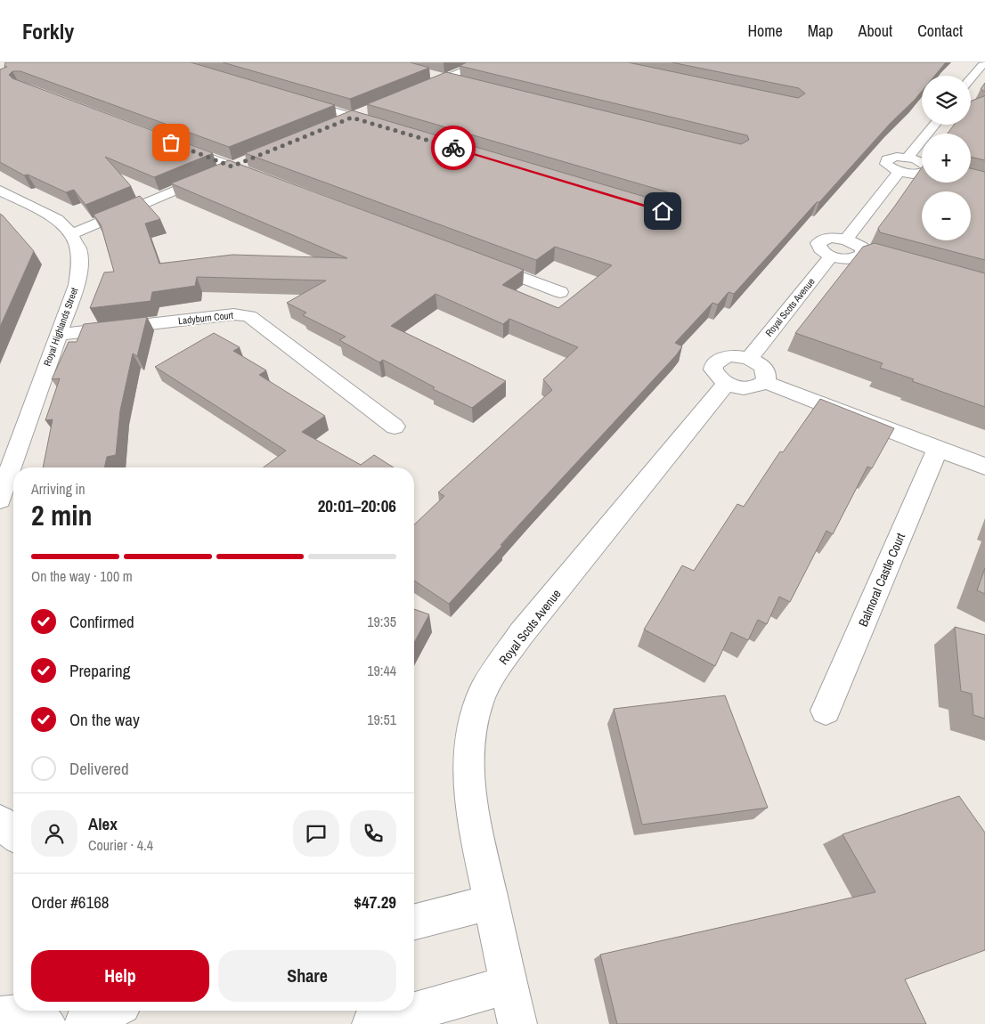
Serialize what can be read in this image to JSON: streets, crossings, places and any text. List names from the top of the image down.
{
  "streets": {
    "street": [
      "Royal Scots Avenue",
      "Ladyburn Court",
      "Royal Highlands Street",
      "Balmoral Castle Court"
    ]
  },
  "crossings": [
    ["Ladyburn Court", "Royal Highlands Street"]
  ],
  "page": {
    "header": "Forkly",
    "nav": [
      "Home",
      "Map",
      "About",
      "Contact"
    ],
    "map_buttons": ["+", "−"],
    "heading": ["2 min", "Arriving in", "20:01–20:06"],
    "panel": [
      "Alex",
      "Courier · 4.4",
      "Order #6168",
      "$47.29"
    ],
    "bar": "On the way · 100 m",
    "list": [
      ["Confirmed", "19:35"],
      ["Preparing", "19:44"],
      ["On the way", "19:51"],
      "Delivered"
    ],
    "buttons": ["Help", "Share"]
  }
}
